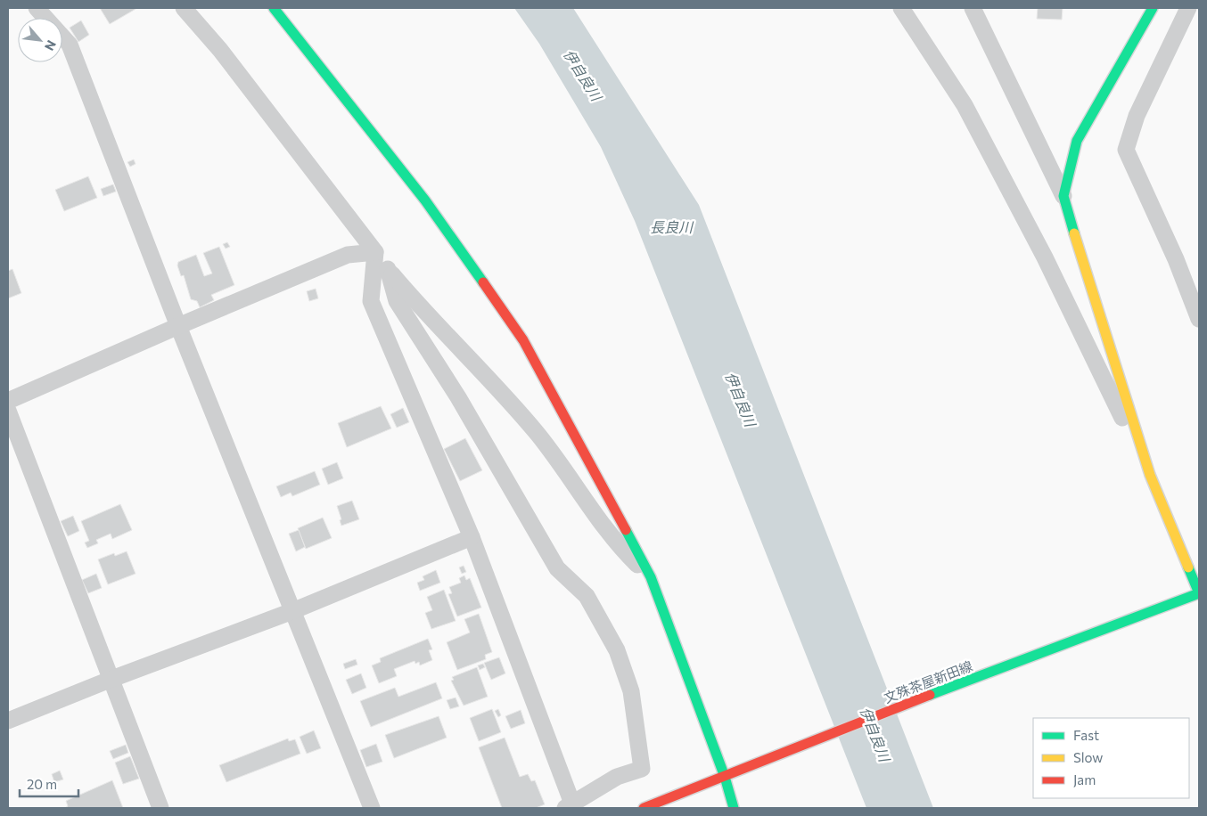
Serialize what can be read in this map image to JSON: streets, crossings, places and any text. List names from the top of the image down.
{
  "streets": {
    "street": ["文殊茶屋新田線"]
  },
  "water": ["伊自良川", "長良川"],
  "legend": ["Fast", "Slow", "Jam"],
  "scale_bar": "20 m",
  "north": "bottom right"
}
